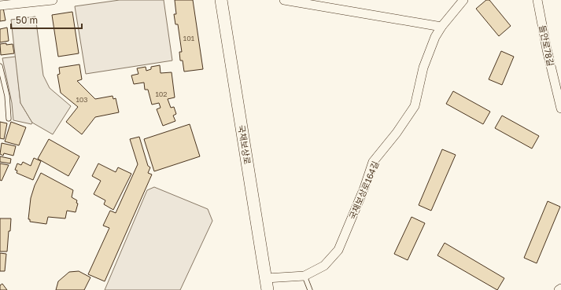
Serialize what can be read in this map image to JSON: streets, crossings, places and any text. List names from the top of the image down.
{
  "streets": {
    "main road": ["국채보상로"],
    "street": ["들안로78길", "국채보상로164길"]
  },
  "crossings": [
    ["국채보상로", "국채보상로164길"]
  ],
  "house_numbers": ["101", "102", "103"],
  "scale_bar": "50 m"
}
